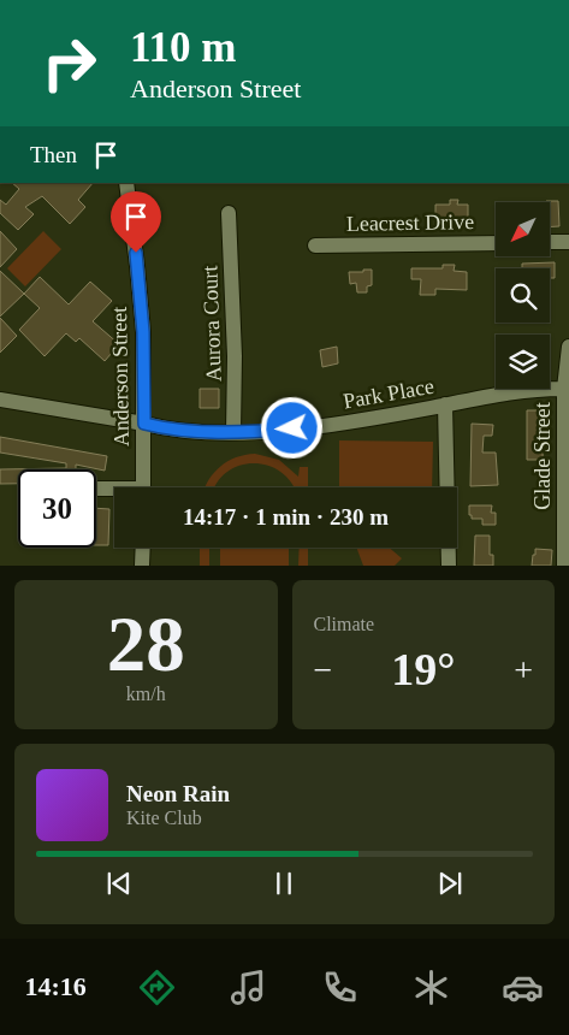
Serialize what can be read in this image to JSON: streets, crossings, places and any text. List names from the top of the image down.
{
  "streets": {
    "street": [
      "Leacrest Drive",
      "Aurora Court",
      "Anderson Street",
      "Park Place",
      "Glade Street"
    ]
  },
  "crossings": [
    ["Aurora Court", "Park Place"],
    ["Anderson Street", "Park Place"],
    ["Park Place", "Glade Street"]
  ],
  "north": "bottom left",
  "page": {
    "turn": ["110 m", "Anderson Street"],
    "then": "Then",
    "limit": "30",
    "trip": "14:17 · 1 min · 230 m",
    "tile": [
      ["28", "km/h"],
      "Climate"
    ],
    "heat": ["−", "19°", "+"],
    "song": ["Neon Rain", "Kite Club"],
    "tabs": "14:16"
  }
}
